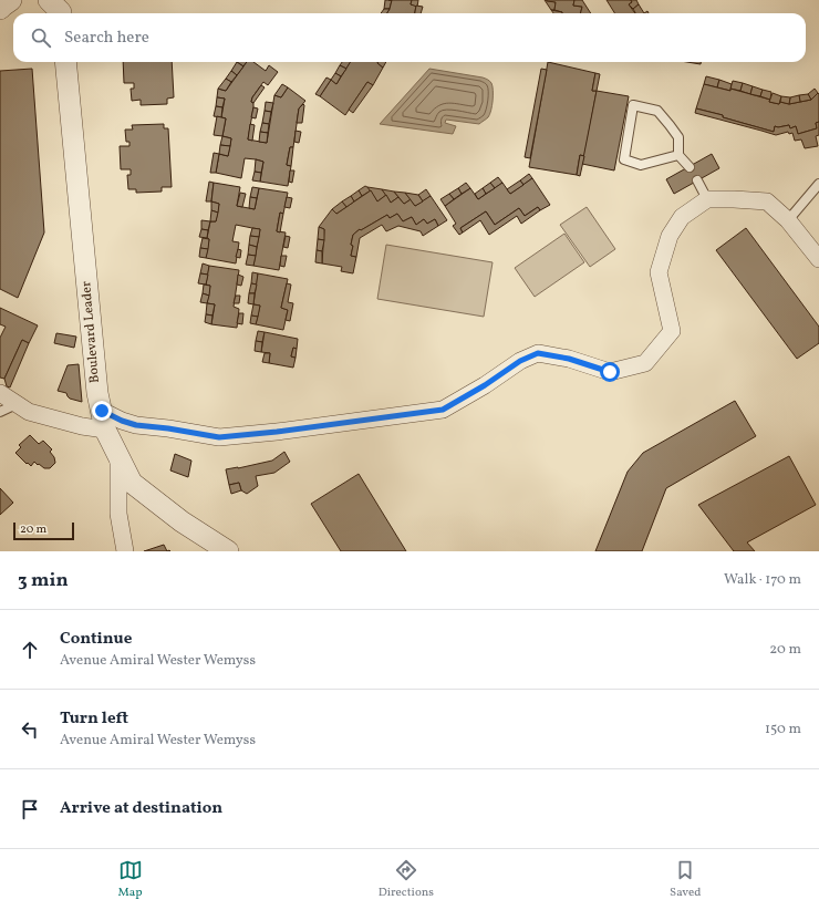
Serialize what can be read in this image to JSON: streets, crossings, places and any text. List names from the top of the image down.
{
  "streets": {
    "street": ["Boulevard Leader"]
  },
  "scale_bar": "20 m",
  "page": {
    "search": "Search here",
    "scale": "20 m",
    "heading": ["3 min", "Walk · 170 m"],
    "list": [
      ["Continue", "Avenue Amiral Wester Wemyss", "20 m"],
      ["Turn left", "Avenue Amiral Wester Wemyss", "150 m"],
      "Arrive at destination"
    ],
    "nav": ["Map", "Directions", "Saved"]
  }
}
